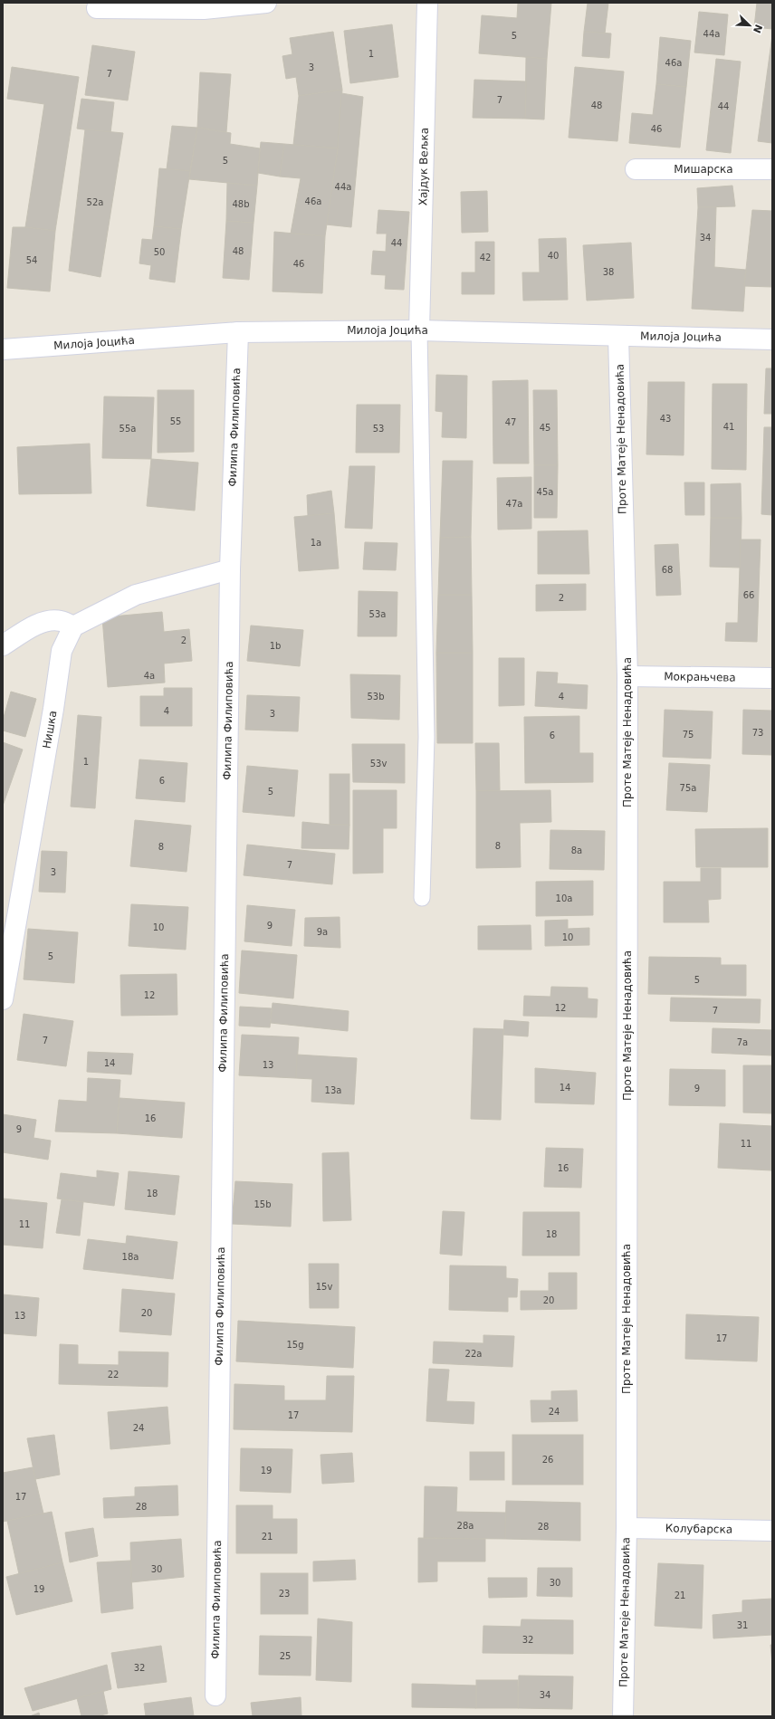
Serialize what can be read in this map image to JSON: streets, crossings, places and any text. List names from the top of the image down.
{
  "streets": {
    "street": [
      "Хајдук Вељка",
      "Мишарска",
      "Милоја Јоцића",
      "Филипа Филиповића",
      "Проте Матеје Ненадовића",
      "Мокрањчева",
      "Нишка",
      "Колубарска"
    ]
  },
  "crossings": [
    ["Хајдук Вељка", "Милоја Јоцића"],
    ["Милоја Јоцића", "Филипа Филиповића"],
    ["Милоја Јоцића", "Проте Матеје Ненадовића"],
    ["Проте Матеје Ненадовића", "Мокрањчева"],
    ["Проте Матеје Ненадовића", "Колубарска"]
  ],
  "house_numbers": [
    "44a",
    "5",
    "1",
    "46a",
    "3",
    "7",
    "7",
    "48",
    "44",
    "46",
    "5",
    "44a",
    "46a",
    "52a",
    "48b",
    "34",
    "44",
    "48",
    "50",
    "40",
    "42",
    "54",
    "46",
    "38",
    "43",
    "55",
    "47",
    "41",
    "45",
    "55a",
    "53",
    "45a",
    "47a",
    "1a",
    "68",
    "66",
    "2",
    "53a",
    "2",
    "1b",
    "4a",
    "53b",
    "4",
    "4",
    "3",
    "73",
    "75",
    "6",
    "1",
    "53v",
    "6",
    "75a",
    "5",
    "8",
    "8",
    "8a",
    "7",
    "3",
    "10a",
    "9",
    "10",
    "9a",
    "10",
    "5",
    "5",
    "12",
    "12",
    "7",
    "7",
    "7a",
    "14",
    "13",
    "14",
    "9",
    "13a",
    "16",
    "9",
    "11",
    "16",
    "18",
    "15b",
    "11",
    "18",
    "18a",
    "15v",
    "20",
    "20",
    "13",
    "17",
    "15g",
    "22a",
    "22",
    "24",
    "17",
    "24",
    "26",
    "19",
    "17",
    "28",
    "28a",
    "28",
    "21",
    "30",
    "30",
    "19",
    "23",
    "21",
    "31",
    "32",
    "25",
    "32",
    "34"
  ],
  "north": "bottom right"
}
